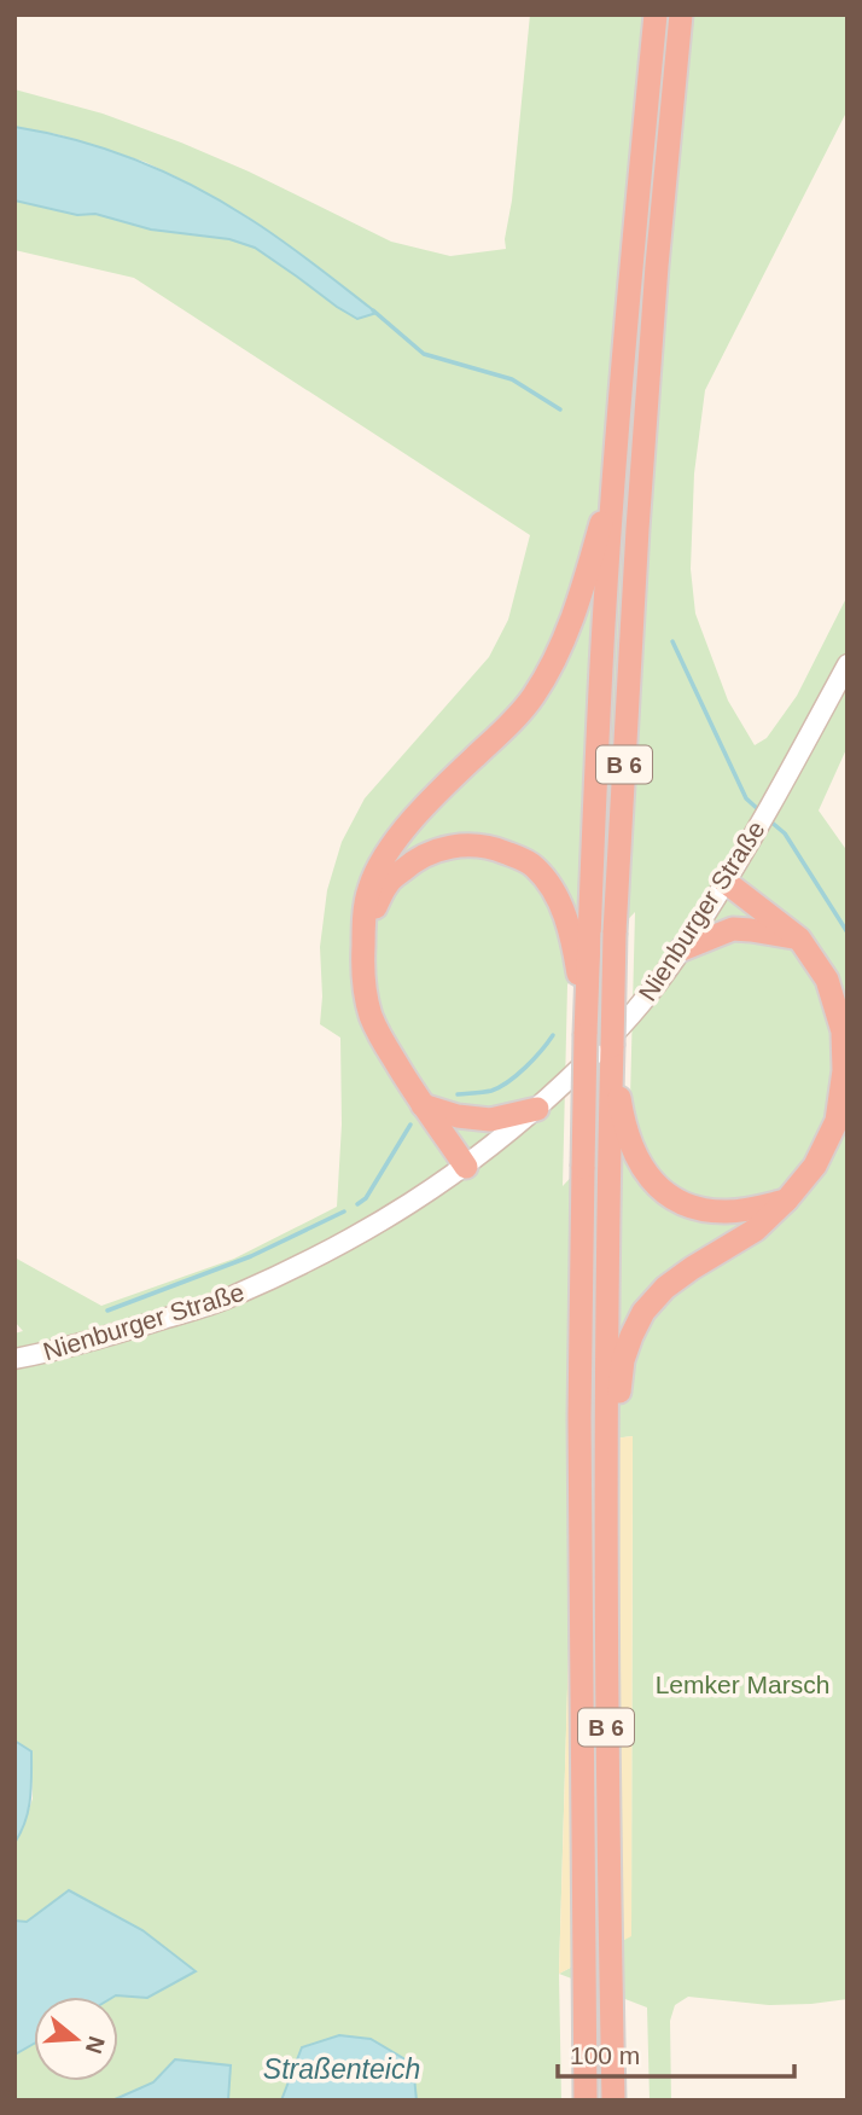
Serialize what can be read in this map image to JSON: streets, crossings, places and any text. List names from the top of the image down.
{
  "streets": {
    "highway": ["B 6"],
    "street": ["Nienburger Straße"]
  },
  "water": ["Straßenteich"],
  "parks": ["Lemker Marsch"],
  "scale_bar": "100 m",
  "north": "right"
}
